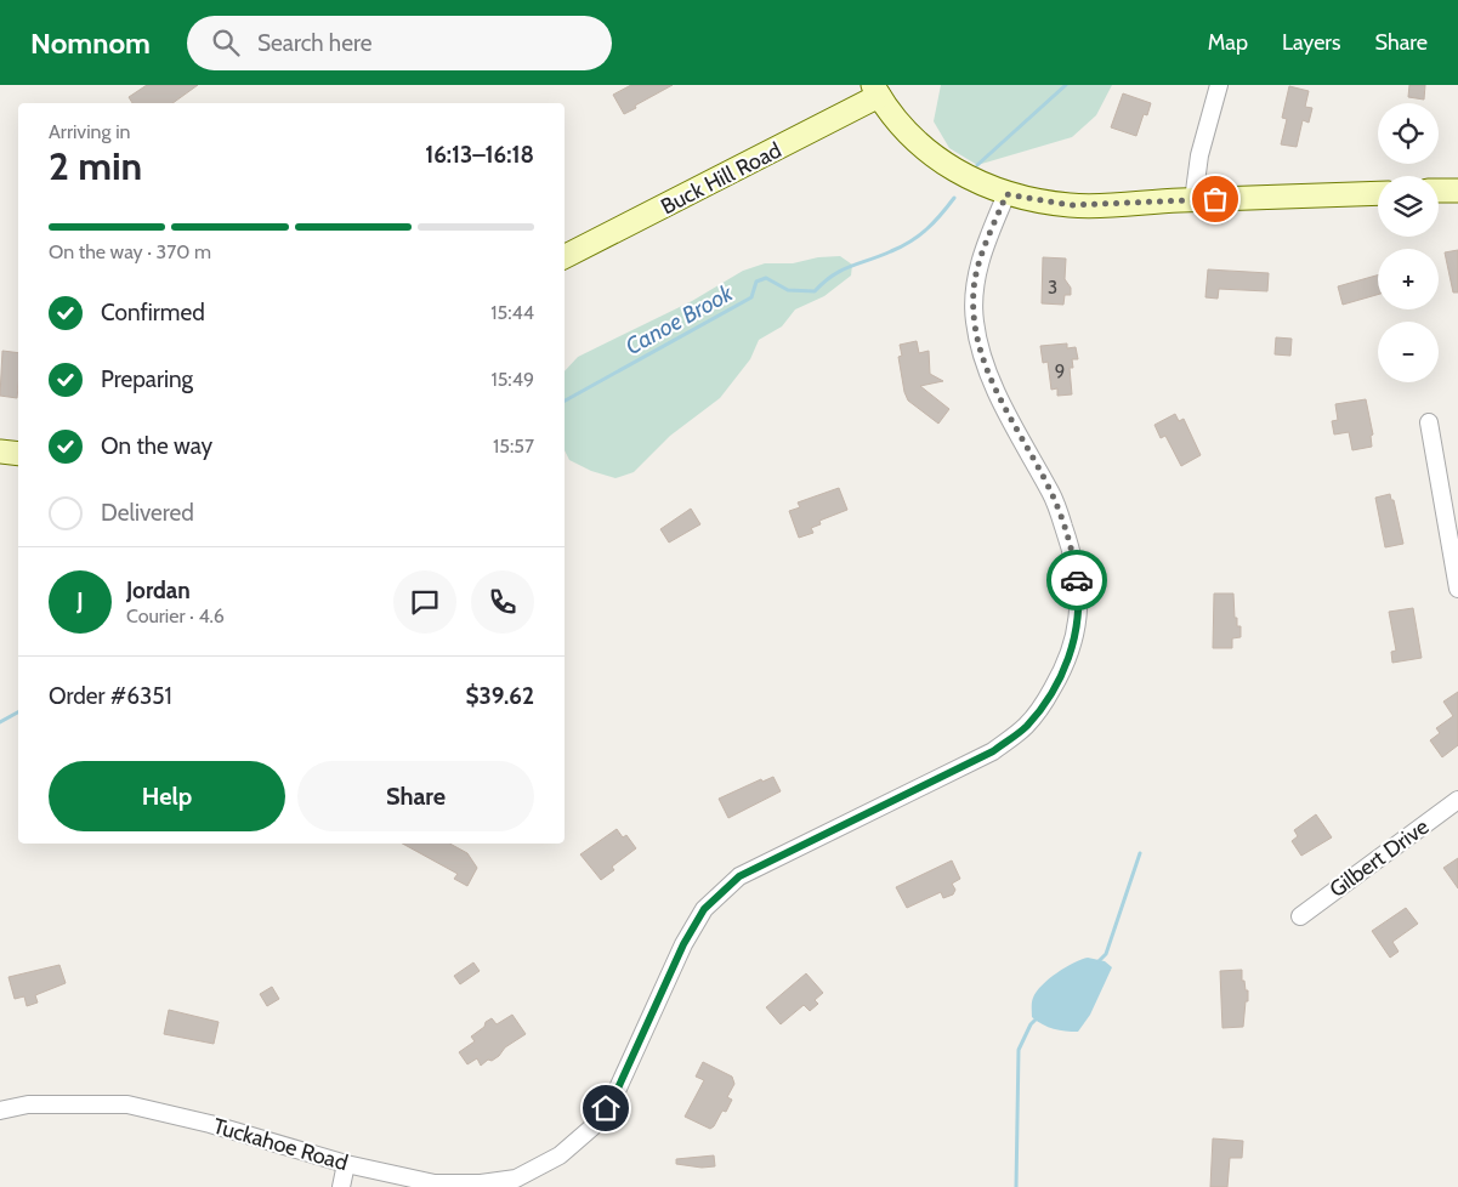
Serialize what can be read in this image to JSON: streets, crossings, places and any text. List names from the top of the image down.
{
  "streets": {
    "street": ["Buck Hill Road", "Gilbert Drive", "Tuckahoe Road"]
  },
  "water": ["Canoe Brook"],
  "house_numbers": ["3", "9"],
  "page": {
    "header": "Nomnom",
    "search": "Search here",
    "nav": ["Map", "Layers", "Share"],
    "map_buttons": ["+", "−"],
    "heading": ["2 min", "Arriving in", "16:13–16:18"],
    "panel": [
      "Jordan",
      "Courier · 4.6",
      "Order #6351",
      "$39.62"
    ],
    "bar": "On the way · 370 m",
    "list": [
      ["Confirmed", "15:44"],
      ["Preparing", "15:49"],
      ["On the way", "15:57"],
      "Delivered"
    ],
    "round": "J",
    "buttons": ["Help", "Share"]
  }
}
